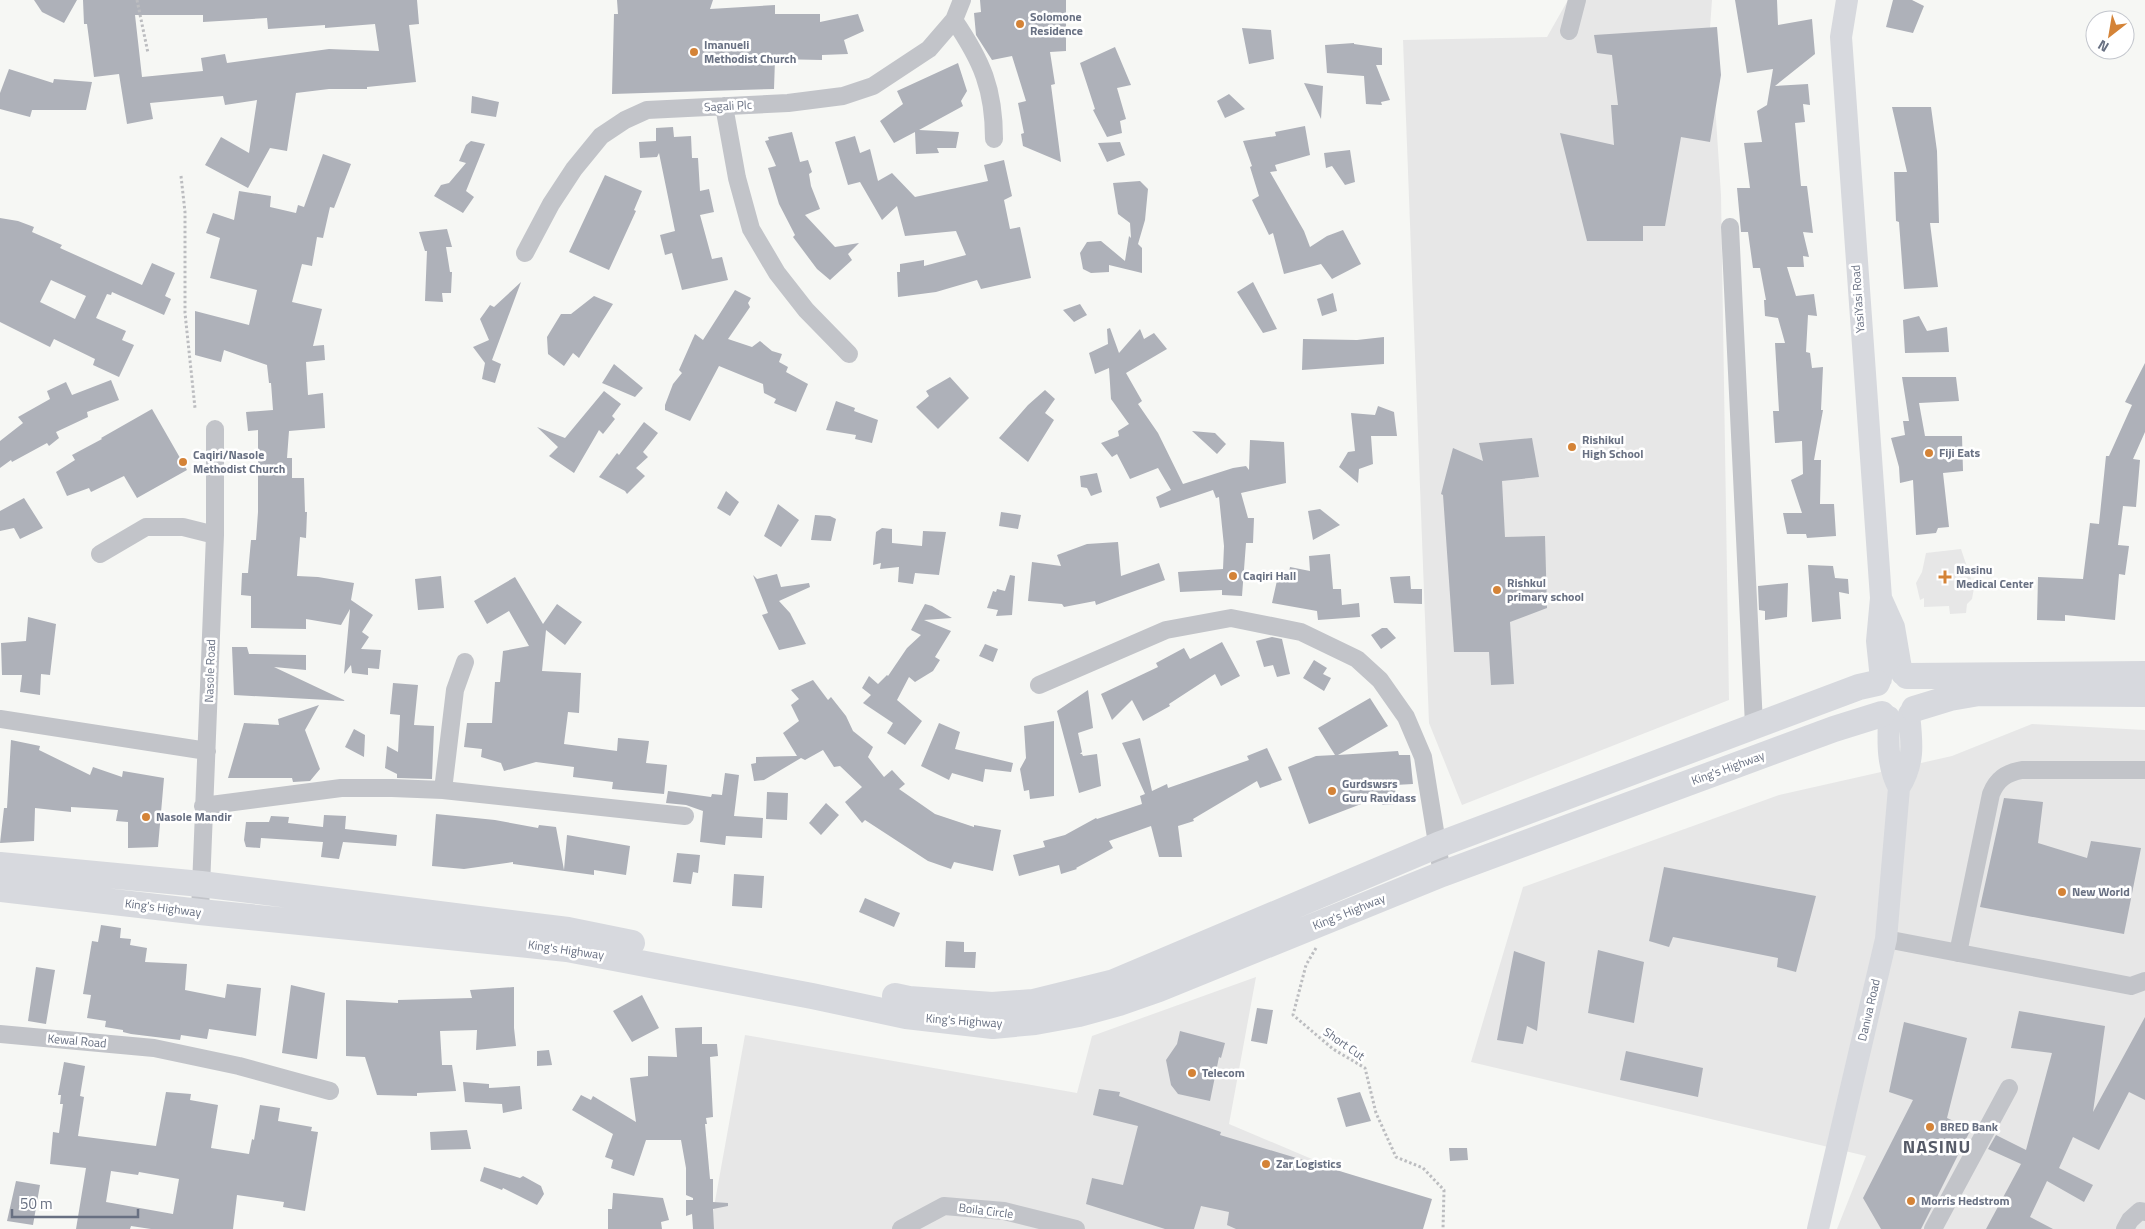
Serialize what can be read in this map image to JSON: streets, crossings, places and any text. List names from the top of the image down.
{
  "streets": {
    "highway": ["King's Highway"],
    "main road": ["YasiYasi Road", "Daniva Road"],
    "street": [
      "Sagali Plc",
      "Nasole Road",
      "Kewal Road",
      "Boila Circle"
    ],
    "path": ["Short Cut"]
  },
  "crossings": [
    ["YasiYasi Road", "King's Highway"],
    ["YasiYasi Road", "Daniva Road"],
    ["Nasole Road", "King's Highway"],
    ["King's Highway", "Daniva Road"],
    ["King's Highway", "Short Cut"]
  ],
  "districts": ["NASINU"],
  "places": {
    "other": [
      "Solomone Residence",
      "Imanueli Methodist Church",
      "Rishikul High School",
      "Fiji Eats",
      "Caqiri/Nasole Methodist Church",
      "Caqiri Hall",
      "Rishkul primary school",
      "Gurdswsrs Guru Ravidass",
      "Nasole Mandir",
      "New World",
      "Telecom",
      "BRED Bank",
      "Zar Logistics",
      "Morris Hedstrom"
    ],
    "health": ["Nasinu Medical Center"]
  },
  "scale_bar": "50 m",
  "north": "bottom left"
}
